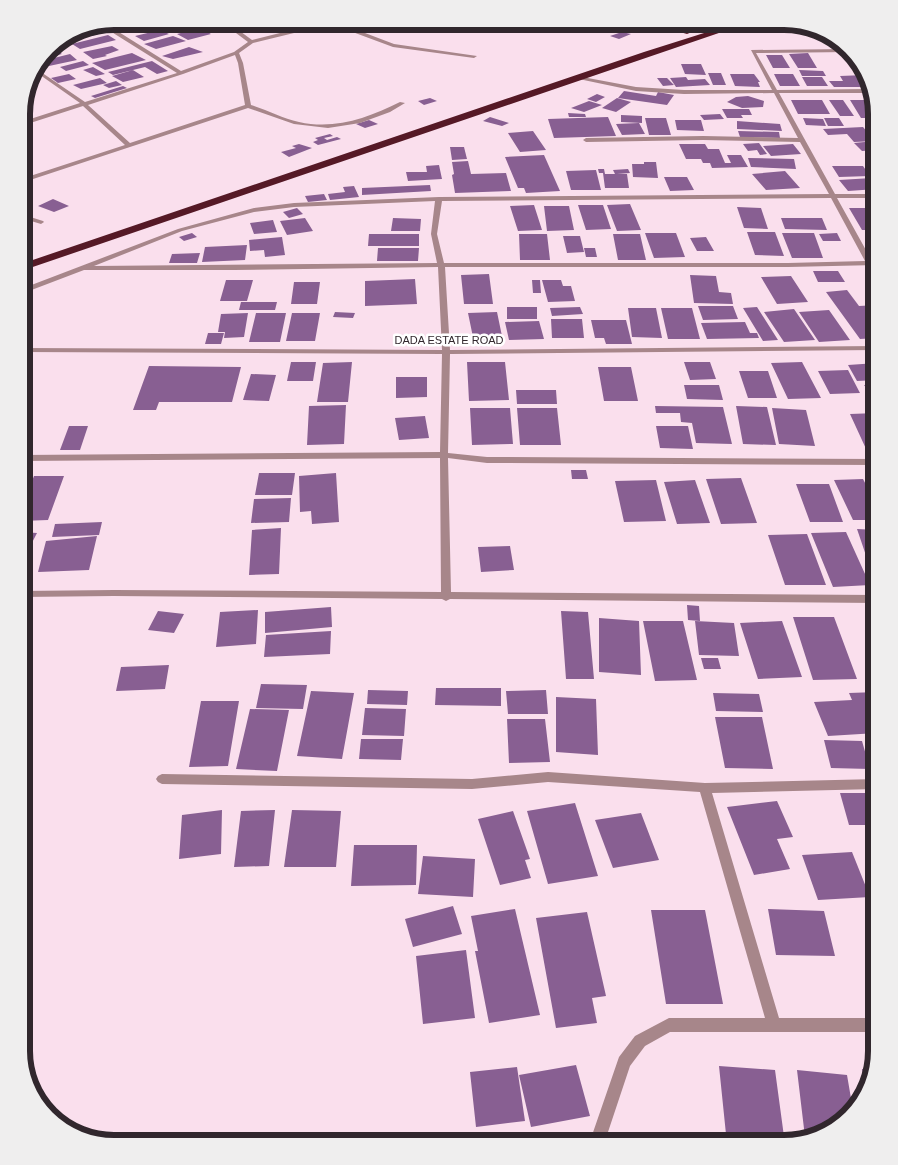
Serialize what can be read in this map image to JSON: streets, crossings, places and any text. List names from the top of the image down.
{
  "streets": {
    "street": ["DADA ESTATE ROAD"]
  }
}
